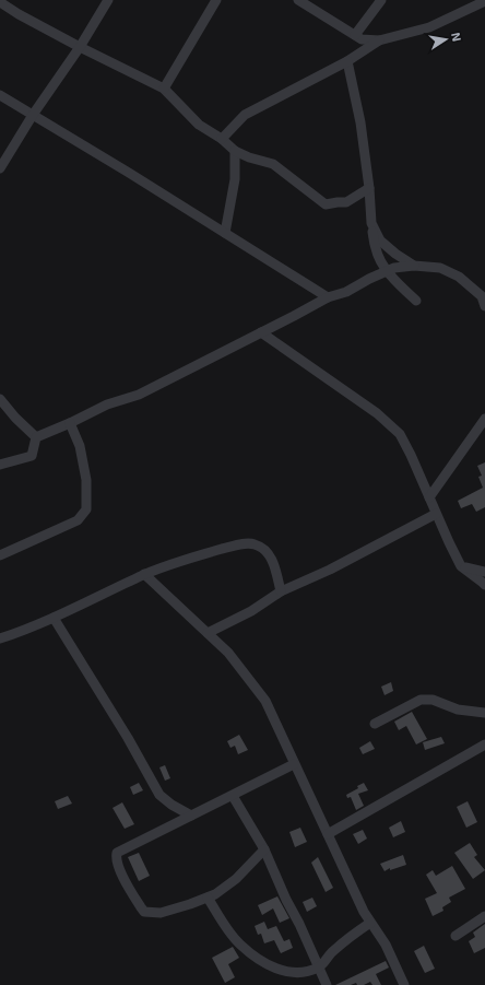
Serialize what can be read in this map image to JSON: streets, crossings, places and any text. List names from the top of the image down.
{
  "north": "right"
}
